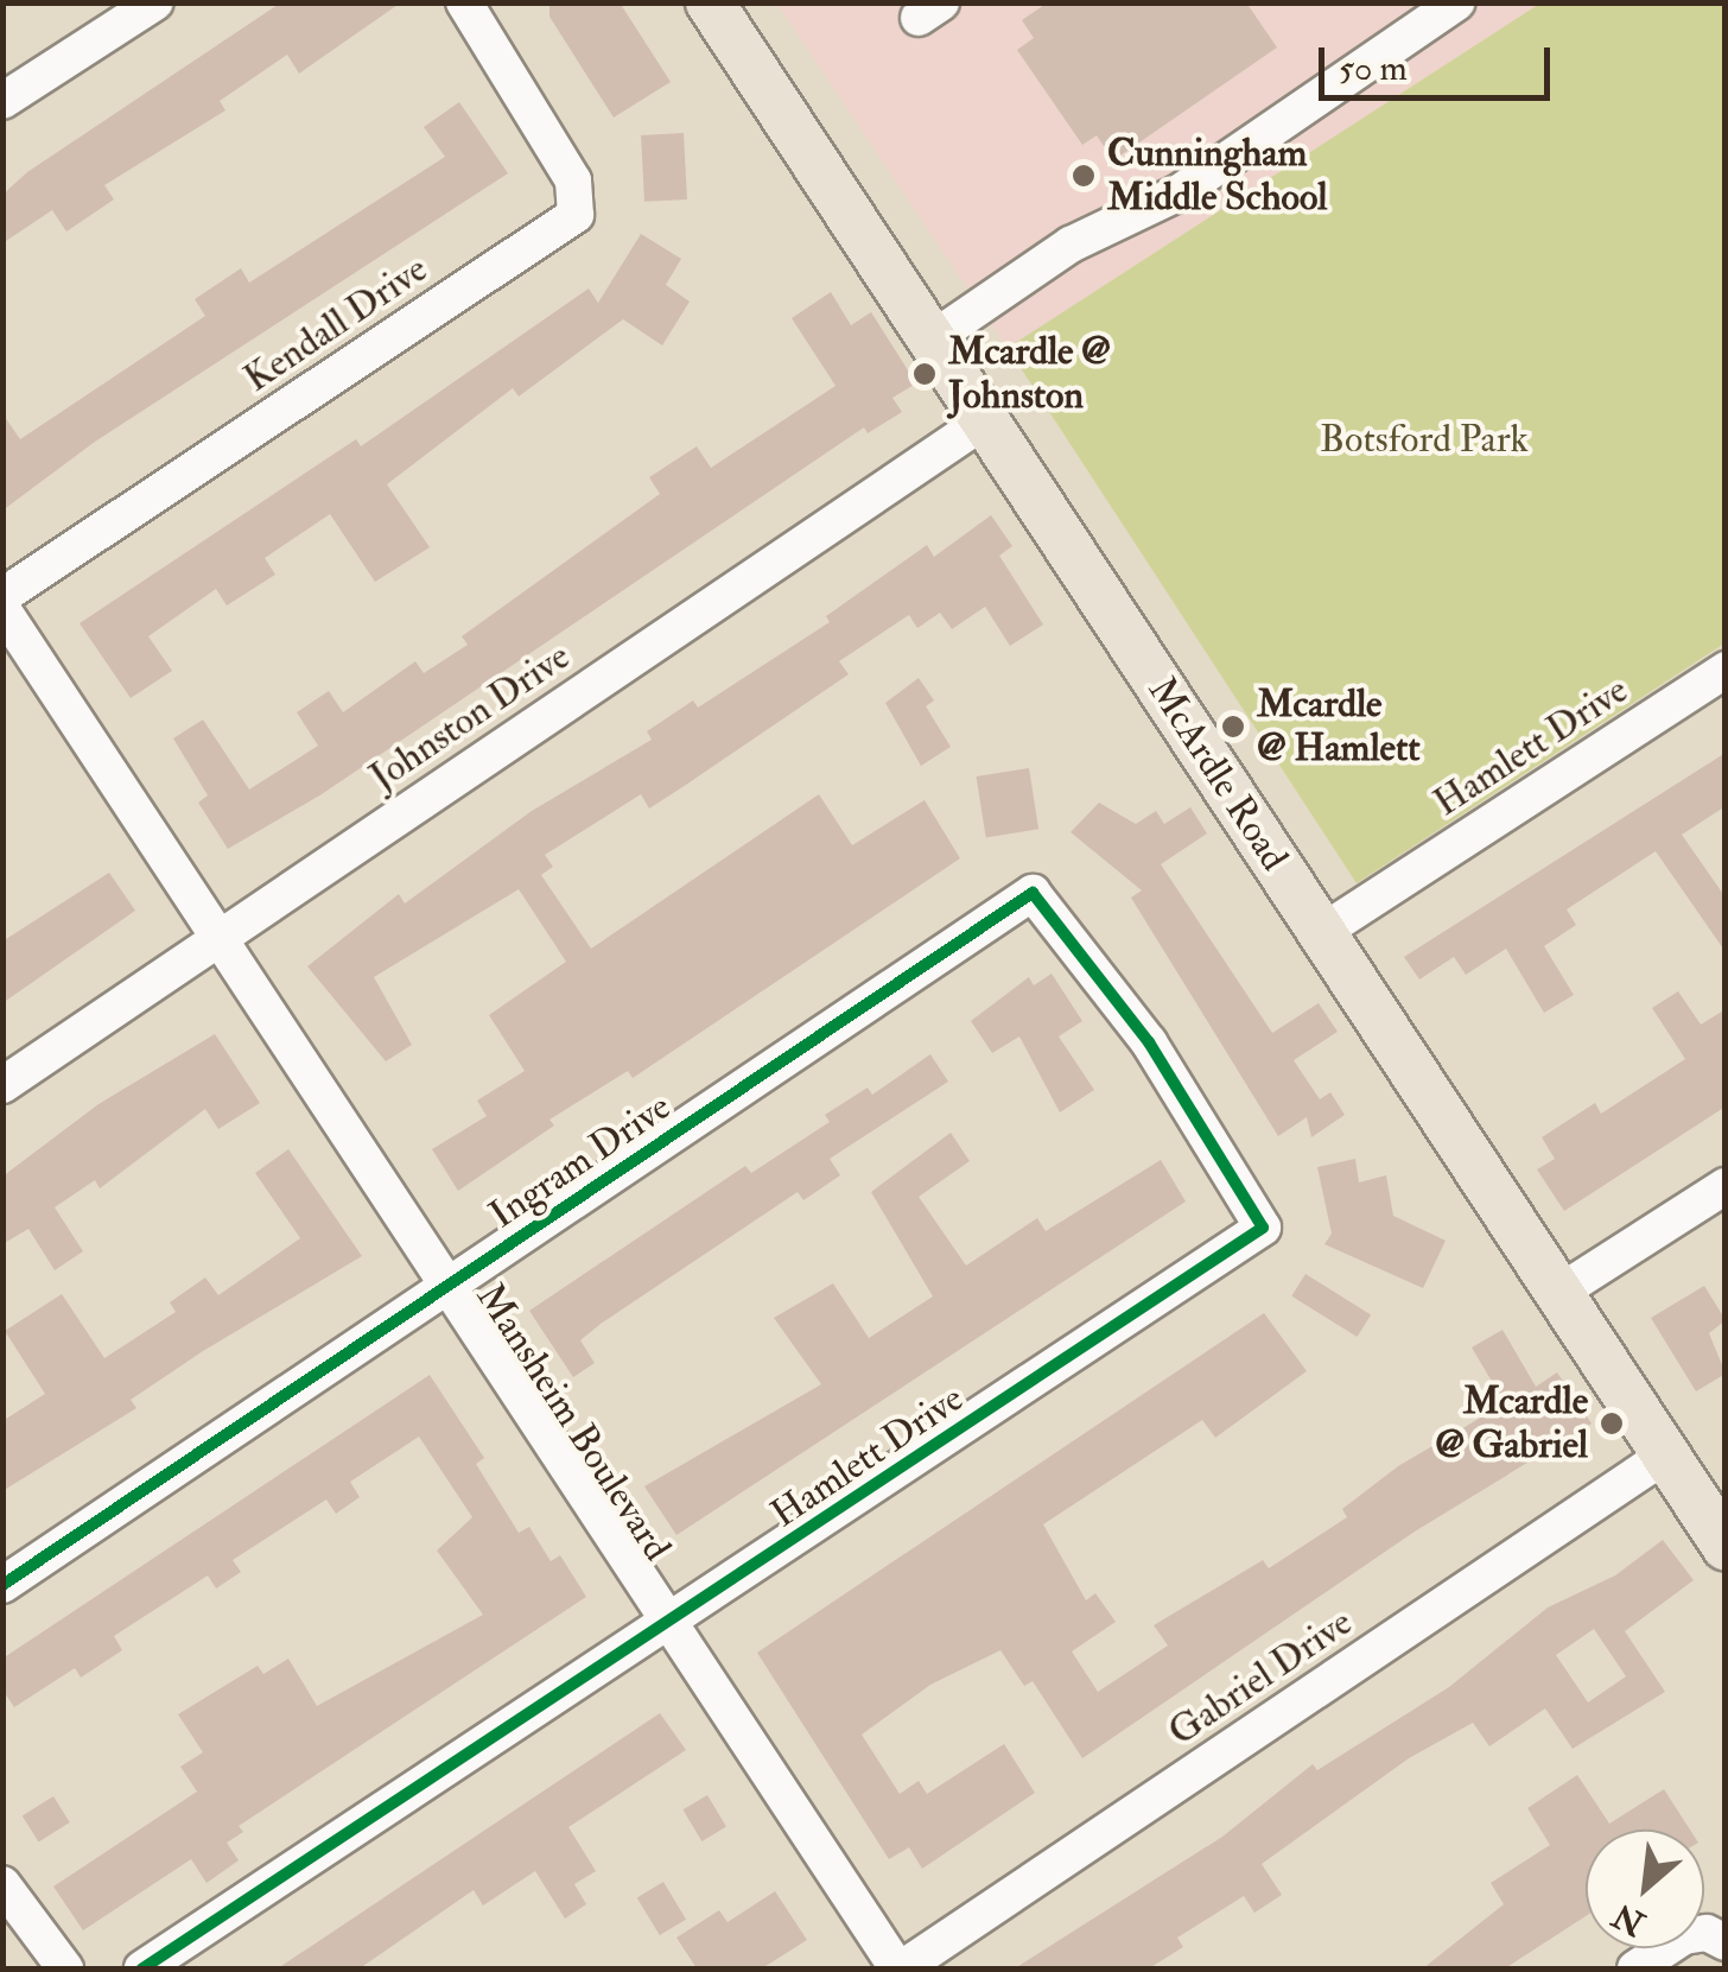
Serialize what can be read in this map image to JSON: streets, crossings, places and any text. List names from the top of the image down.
{
  "streets": {
    "main road": ["McArdle Road"],
    "street": [
      "Kendall Drive",
      "Johnston Drive",
      "Hamlett Drive",
      "Ingram Drive",
      "Mansheim Boulevard",
      "Gabriel Drive"
    ]
  },
  "crossings": [
    ["Johnston Drive", "McArdle Road"],
    ["Johnston Drive", "Mansheim Boulevard"],
    ["Hamlett Drive", "McArdle Road"],
    ["Hamlett Drive", "Ingram Drive"],
    ["Hamlett Drive", "Mansheim Boulevard"],
    ["McArdle Road", "Gabriel Drive"],
    ["Ingram Drive", "Mansheim Boulevard"],
    ["Mansheim Boulevard", "Gabriel Drive"]
  ],
  "parks": ["Botsford Park"],
  "places": [
    "Cunningham Middle School",
    "Mcardle @ Johnston",
    "Mcardle @ Hamlett",
    "Mcardle @ Gabriel"
  ],
  "scale_bar": "50 m",
  "north": "bottom left"
}
